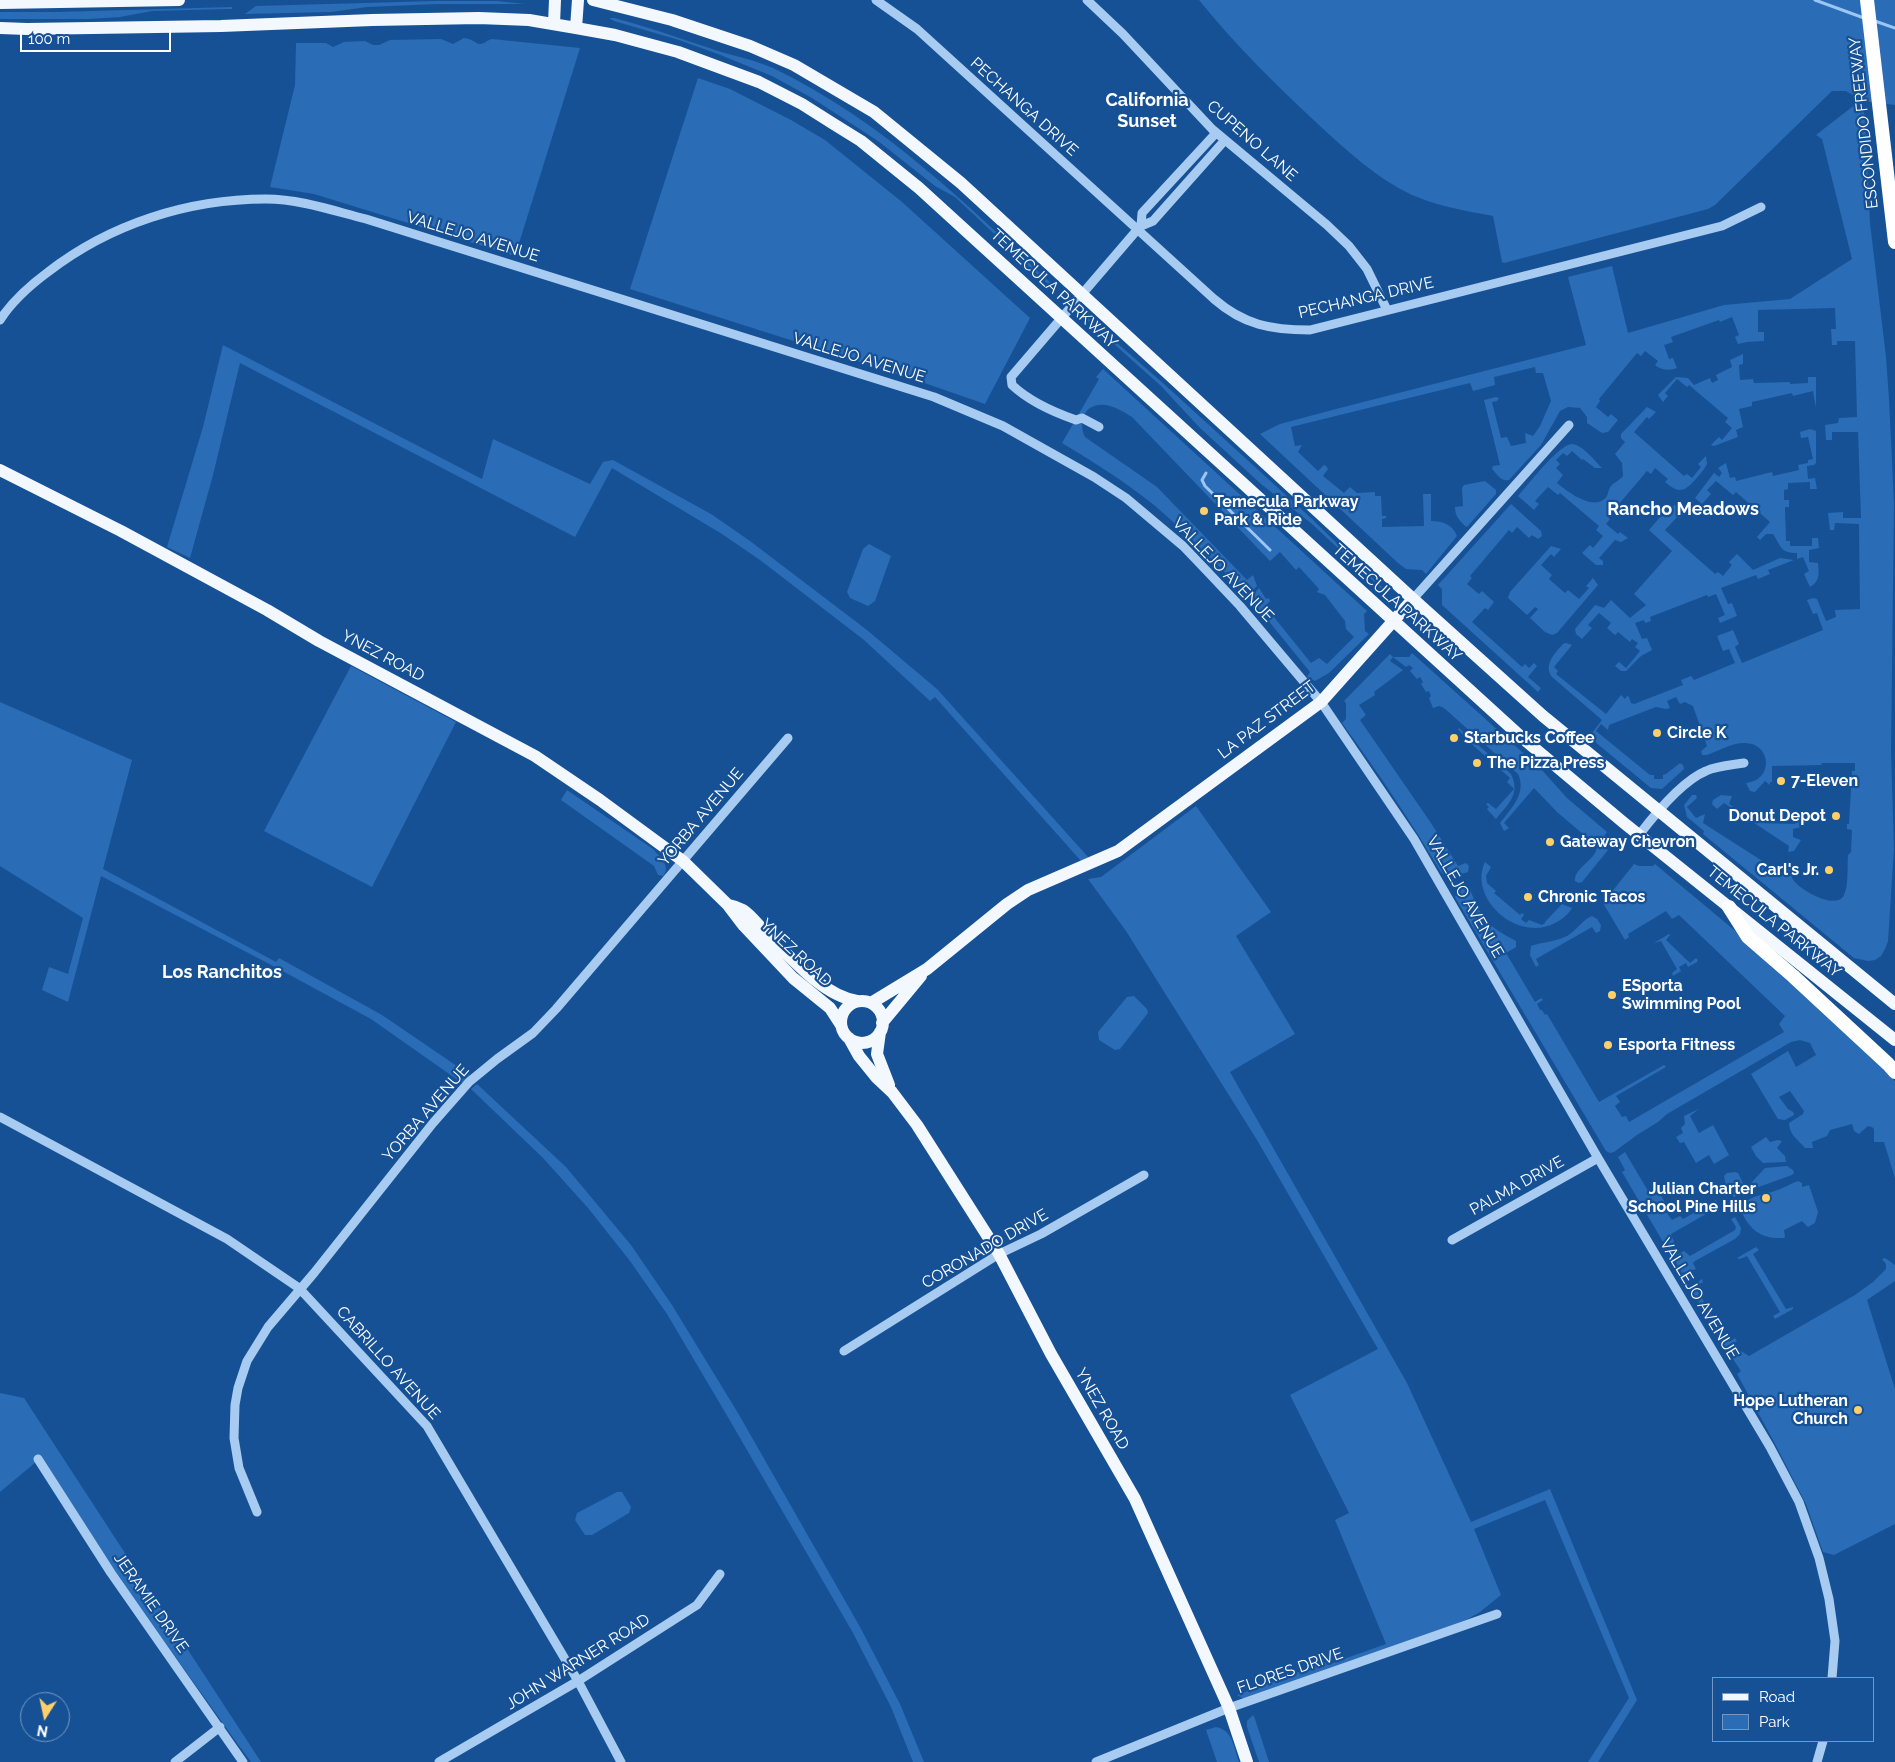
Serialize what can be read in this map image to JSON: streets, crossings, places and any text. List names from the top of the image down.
{
  "streets": {
    "highway": ["ESCONDIDO FREEWAY"],
    "main road": ["TEMECULA PARKWAY", "YNEZ ROAD", "LA PAZ STREET"],
    "street": [
      "PECHANGA DRIVE",
      "CUPENO LANE",
      "VALLEJO AVENUE",
      "YORBA AVENUE",
      "PALMA DRIVE",
      "CORONADO DRIVE",
      "CABRILLO AVENUE",
      "JERAMIE DRIVE",
      "JOHN WARNER ROAD",
      "FLORES DRIVE"
    ]
  },
  "crossings": [
    ["PECHANGA DRIVE", "CUPENO LANE"],
    ["VALLEJO AVENUE", "LA PAZ STREET"],
    ["VALLEJO AVENUE", "PALMA DRIVE"],
    ["TEMECULA PARKWAY", "LA PAZ STREET"],
    ["YNEZ ROAD", "LA PAZ STREET"],
    ["YNEZ ROAD", "YORBA AVENUE"],
    ["YNEZ ROAD", "CORONADO DRIVE"],
    ["YNEZ ROAD", "FLORES DRIVE"],
    ["YORBA AVENUE", "CABRILLO AVENUE"],
    ["CABRILLO AVENUE", "JOHN WARNER ROAD"]
  ],
  "districts": ["California Sunset", "Rancho Meadows", "Los Ranchitos"],
  "places": [
    "Temecula Parkway Park & Ride",
    "Circle K",
    "Starbucks Coffee",
    "The Pizza Press",
    "7-Eleven",
    "Donut Depot",
    "Gateway Chevron",
    "Carl's Jr.",
    "Chronic Tacos",
    "ESporta Swimming Pool",
    "Esporta Fitness",
    "Julian Charter School Pine Hills",
    "Hope Lutheran Church"
  ],
  "legend": ["Road", "Park"],
  "scale_bar": "100 m",
  "north": "bottom"
}
